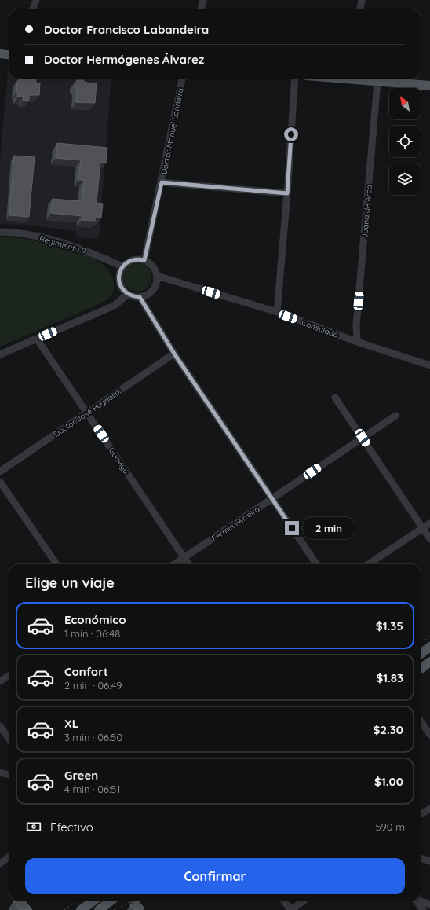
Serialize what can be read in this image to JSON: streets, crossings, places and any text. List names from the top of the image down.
{
  "streets": {
    "street": [
      "Doctor Manuel Landeira",
      "Juana de Arco",
      "Regimiento 9",
      "Consulado",
      "Doctor José Pugnalini",
      "Guaviyú",
      "Fermín Ferreira"
    ]
  },
  "crossings": [
    ["Doctor Manuel Landeira", "Regimiento 9"],
    ["Doctor Manuel Landeira", "Consulado"],
    ["Juana de Arco", "Consulado"],
    ["Regimiento 9", "Consulado"],
    ["Doctor José Pugnalini", "Guaviyú"],
    ["Guaviyú", "Fermín Ferreira"]
  ],
  "north": "top left",
  "page": {
    "banner": ["Doctor Francisco Labandeira", "Doctor Hermógenes Álvarez"],
    "bubble": "2 min",
    "heading": "Elige un viaje",
    "list": [
      {
        "name": "Económico",
        "note": "1 min · 06:48",
        "value": "$1.35"
      },
      {
        "name": "Confort",
        "note": "2 min · 06:49",
        "value": "$1.83"
      },
      {
        "name": "XL",
        "note": "3 min · 06:50",
        "value": "$2.30"
      },
      {
        "name": "Green",
        "note": "4 min · 06:51",
        "value": "$1.00"
      }
    ],
    "pay": ["Efectivo", "590 m"],
    "buttons": "Confirmar"
  }
}
